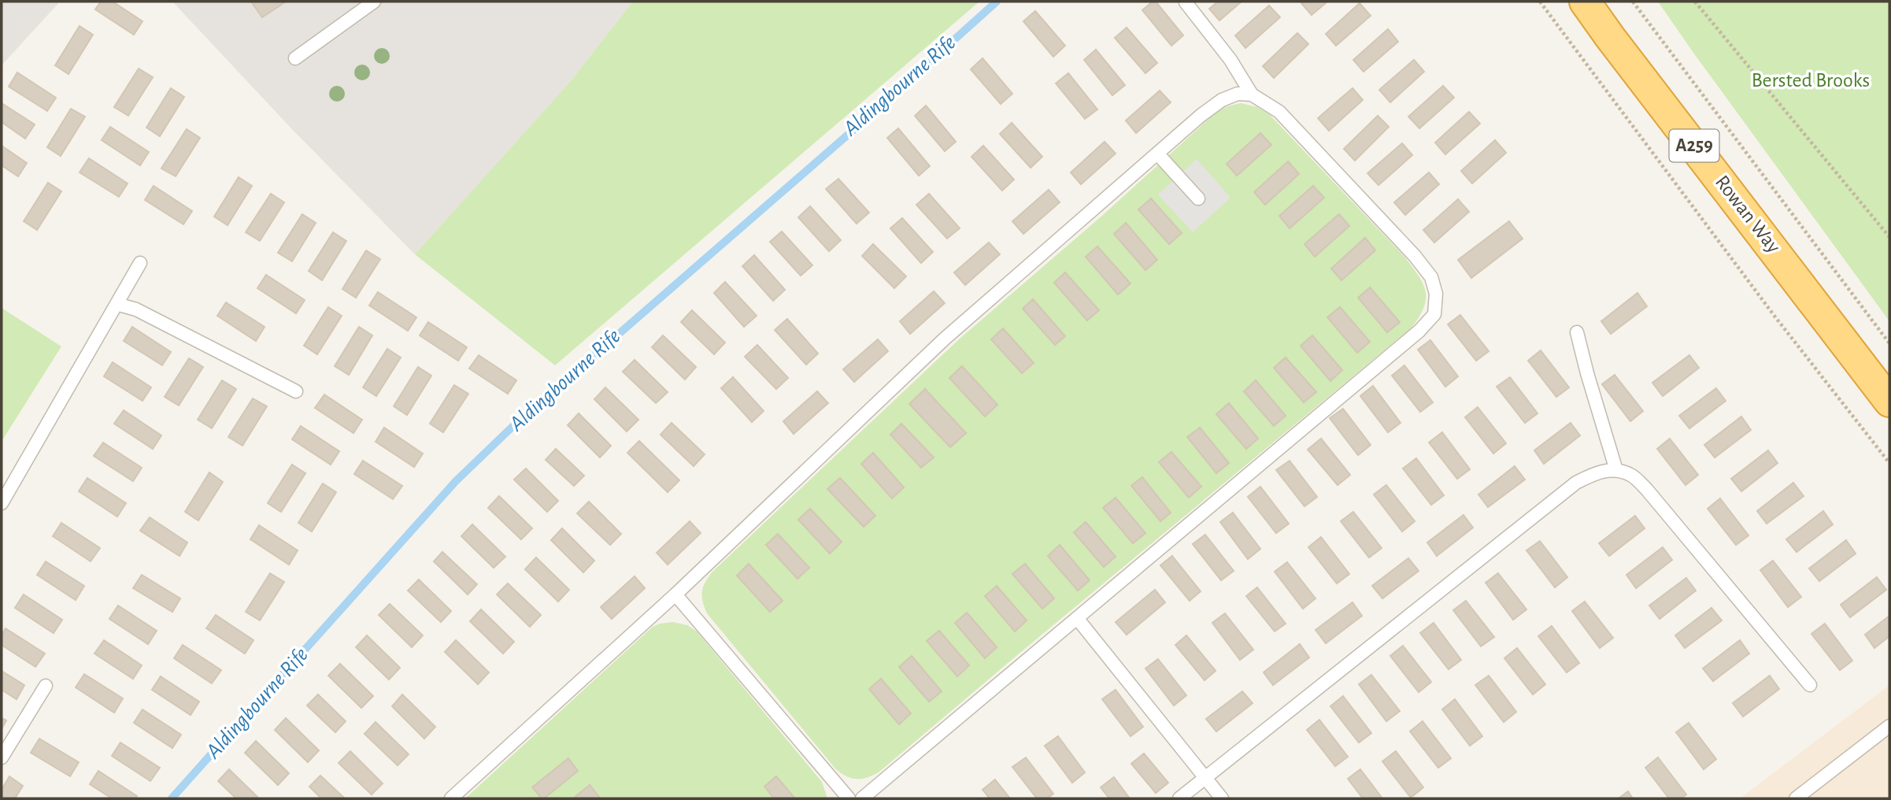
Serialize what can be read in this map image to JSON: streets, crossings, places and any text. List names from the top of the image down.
{
  "streets": {
    "highway": ["A259", "Rowan Way"]
  },
  "water": ["Aldingbourne Rife"],
  "parks": ["Bersted Brooks"]
}
